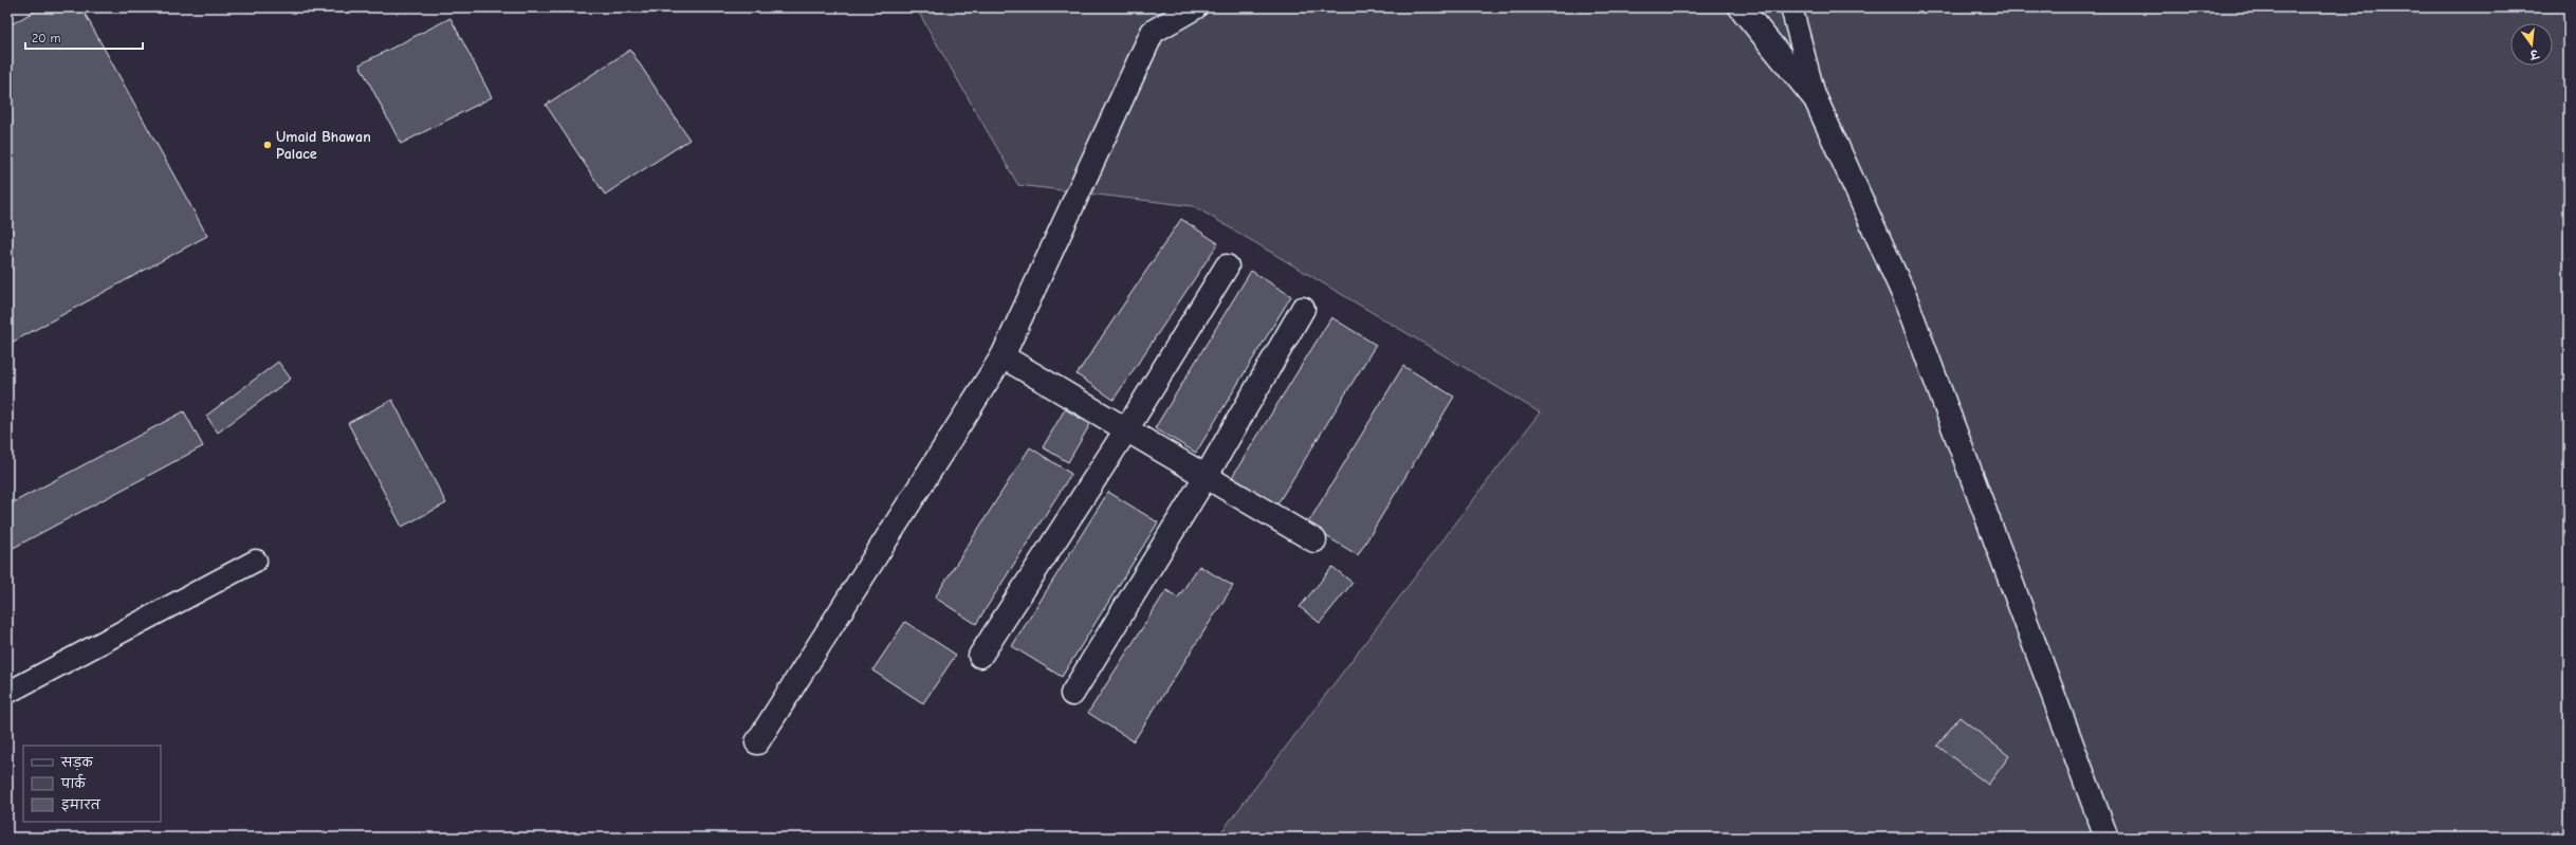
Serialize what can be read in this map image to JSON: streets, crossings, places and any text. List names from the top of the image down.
{
  "places": ["Umaid Bhawan Palace"],
  "legend": ["सड़क", "पार्क", "इमारत"],
  "scale_bar": "20 m",
  "north": "bottom"
}
